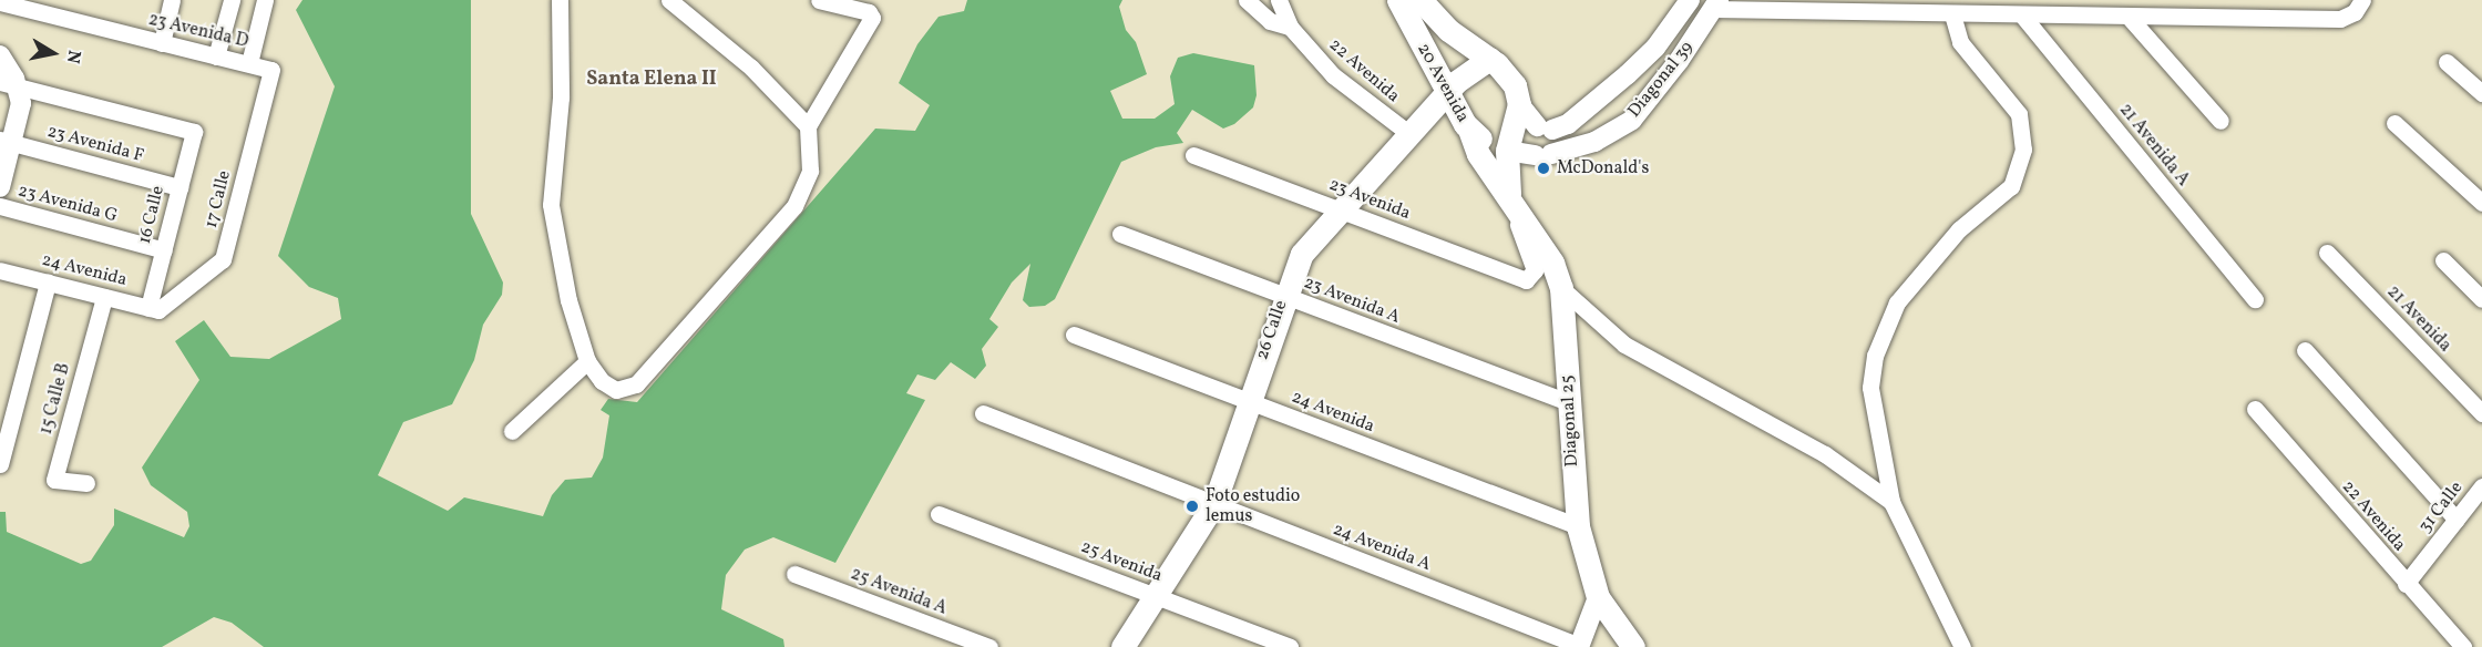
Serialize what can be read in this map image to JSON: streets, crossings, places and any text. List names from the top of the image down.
{
  "streets": {
    "main road": ["20 Avenida", "26 Calle", "Diagonal 25"],
    "street": [
      "23 Avenida D",
      "22 Avenida",
      "Diagonal 39",
      "23 Avenida F",
      "21 Avenida A",
      "17 Calle",
      "23 Avenida",
      "23 Avenida G",
      "16 Calle",
      "24 Avenida",
      "23 Avenida A",
      "21 Avenida",
      "15 Calle B",
      "31 Calle",
      "24 Avenida A",
      "25 Avenida",
      "25 Avenida A"
    ]
  },
  "crossings": [
    ["23 Avenida D", "17 Calle"],
    ["22 Avenida", "26 Calle"],
    ["22 Avenida", "31 Calle"],
    ["Diagonal 39", "20 Avenida"],
    ["Diagonal 39", "Diagonal 25"],
    ["20 Avenida", "26 Calle"],
    ["20 Avenida", "Diagonal 25"],
    ["23 Avenida F", "16 Calle"],
    ["17 Calle", "16 Calle"],
    ["17 Calle", "24 Avenida"],
    ["23 Avenida", "26 Calle"],
    ["23 Avenida", "Diagonal 25"],
    ["23 Avenida G", "16 Calle"],
    ["16 Calle", "24 Avenida"],
    ["24 Avenida", "26 Calle"],
    ["24 Avenida", "15 Calle B"],
    ["24 Avenida", "Diagonal 25"],
    ["23 Avenida A", "26 Calle"],
    ["23 Avenida A", "Diagonal 25"],
    ["26 Calle", "24 Avenida A"],
    ["26 Calle", "25 Avenida"]
  ],
  "districts": ["Santa Elena II"],
  "places": ["McDonald's", "Foto estudio lemus"],
  "north": "right"
}
